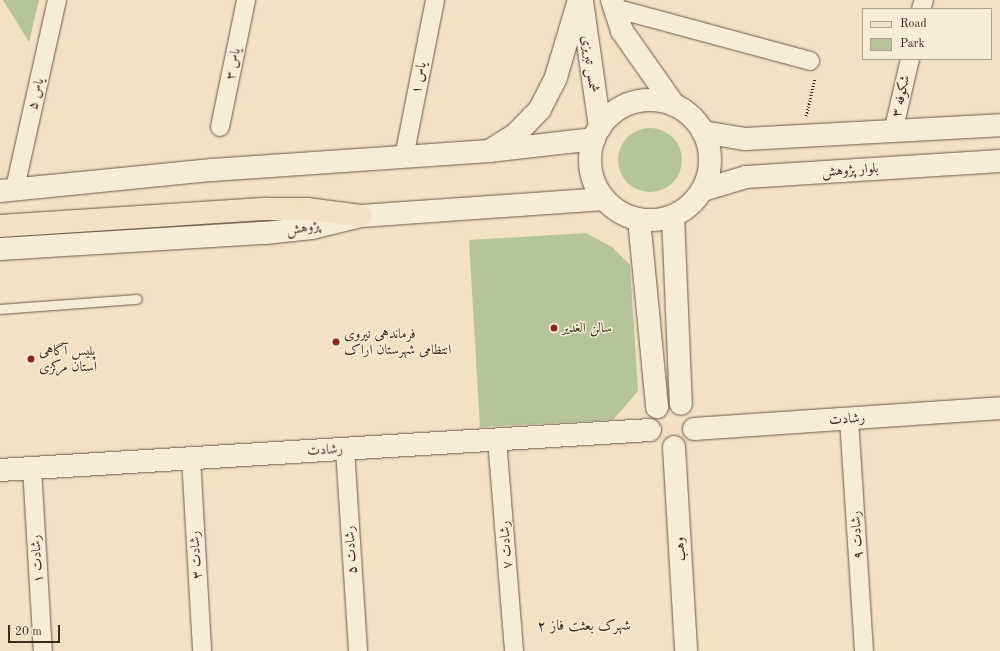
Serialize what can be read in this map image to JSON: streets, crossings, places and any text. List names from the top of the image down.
{
  "streets": {
    "main road": [
      "شمس تبریزی",
      "بلوار پژوهش",
      "پژوهش",
      "رشادت",
      "وهب"
    ],
    "street": [
      "یاس ۳",
      "یاس ۱",
      "یاس ۵",
      "شکوفه ۳",
      "رشادت ۹",
      "رشادت ۷",
      "رشادت ۵",
      "رشادت ۳",
      "رشادت ۱"
    ]
  },
  "crossings": [
    ["شمس تبریزی", "بلوار پژوهش"],
    ["شمس تبریزی", "پژوهش"],
    ["بلوار پژوهش", "پژوهش"],
    ["رشادت", "رشادت ۹"],
    ["رشادت", "رشادت ۷"],
    ["رشادت", "وهب"],
    ["رشادت", "رشادت ۵"],
    ["رشادت", "رشادت ۳"],
    ["رشادت", "رشادت ۱"]
  ],
  "districts": ["شهرک بعثت فاز ۲"],
  "places": ["سالن الغدیر", "فرماندهی نیروی انتظامی شهرستان اراک", "پلیس آگاهی استان مرکزی"],
  "legend": ["Road", "Park"],
  "scale_bar": "20 m"
}
